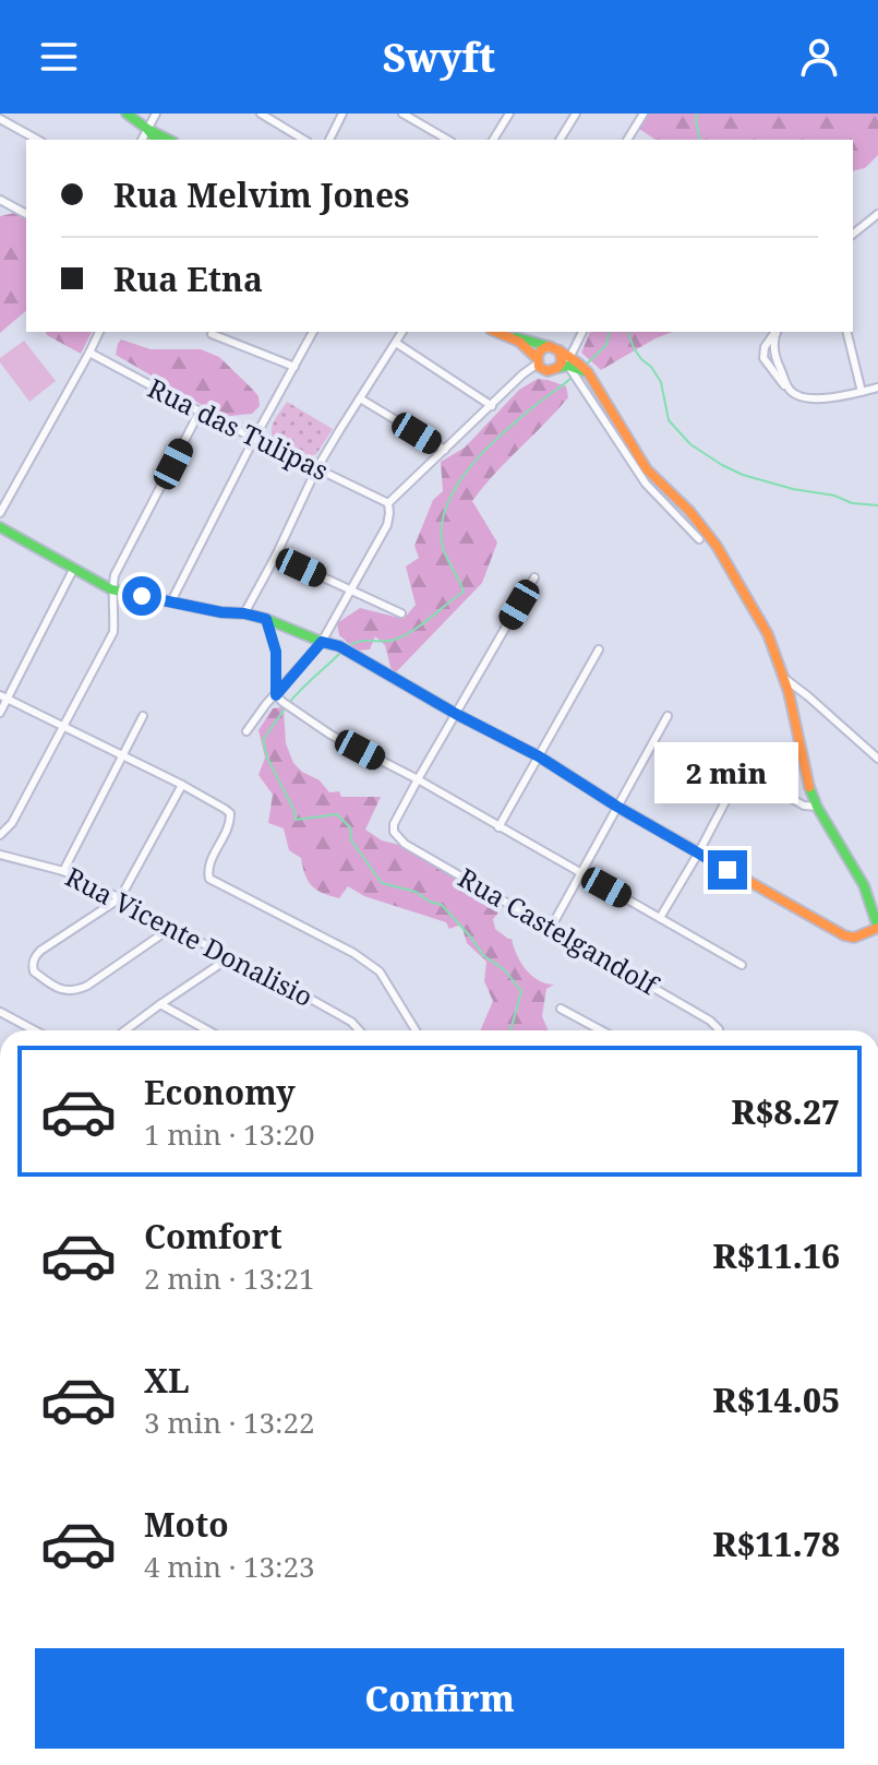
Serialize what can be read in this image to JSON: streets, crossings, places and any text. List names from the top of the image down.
{
  "streets": {
    "street": ["Rua das Tulipas", "Rua Castelgandolf", "Rua Vicente Donalisio"]
  },
  "page": {
    "header": "Swyft",
    "banner": ["Rua Melvim Jones", "Rua Etna"],
    "bubble": "2 min",
    "list": [
      {
        "name": "Economy",
        "note": "1 min · 13:20",
        "value": "R$8.27"
      },
      {
        "name": "Comfort",
        "note": "2 min · 13:21",
        "value": "R$11.16"
      },
      {
        "name": "XL",
        "note": "3 min · 13:22",
        "value": "R$14.05"
      },
      {
        "name": "Moto",
        "note": "4 min · 13:23",
        "value": "R$11.78"
      }
    ],
    "buttons": "Confirm"
  }
}
